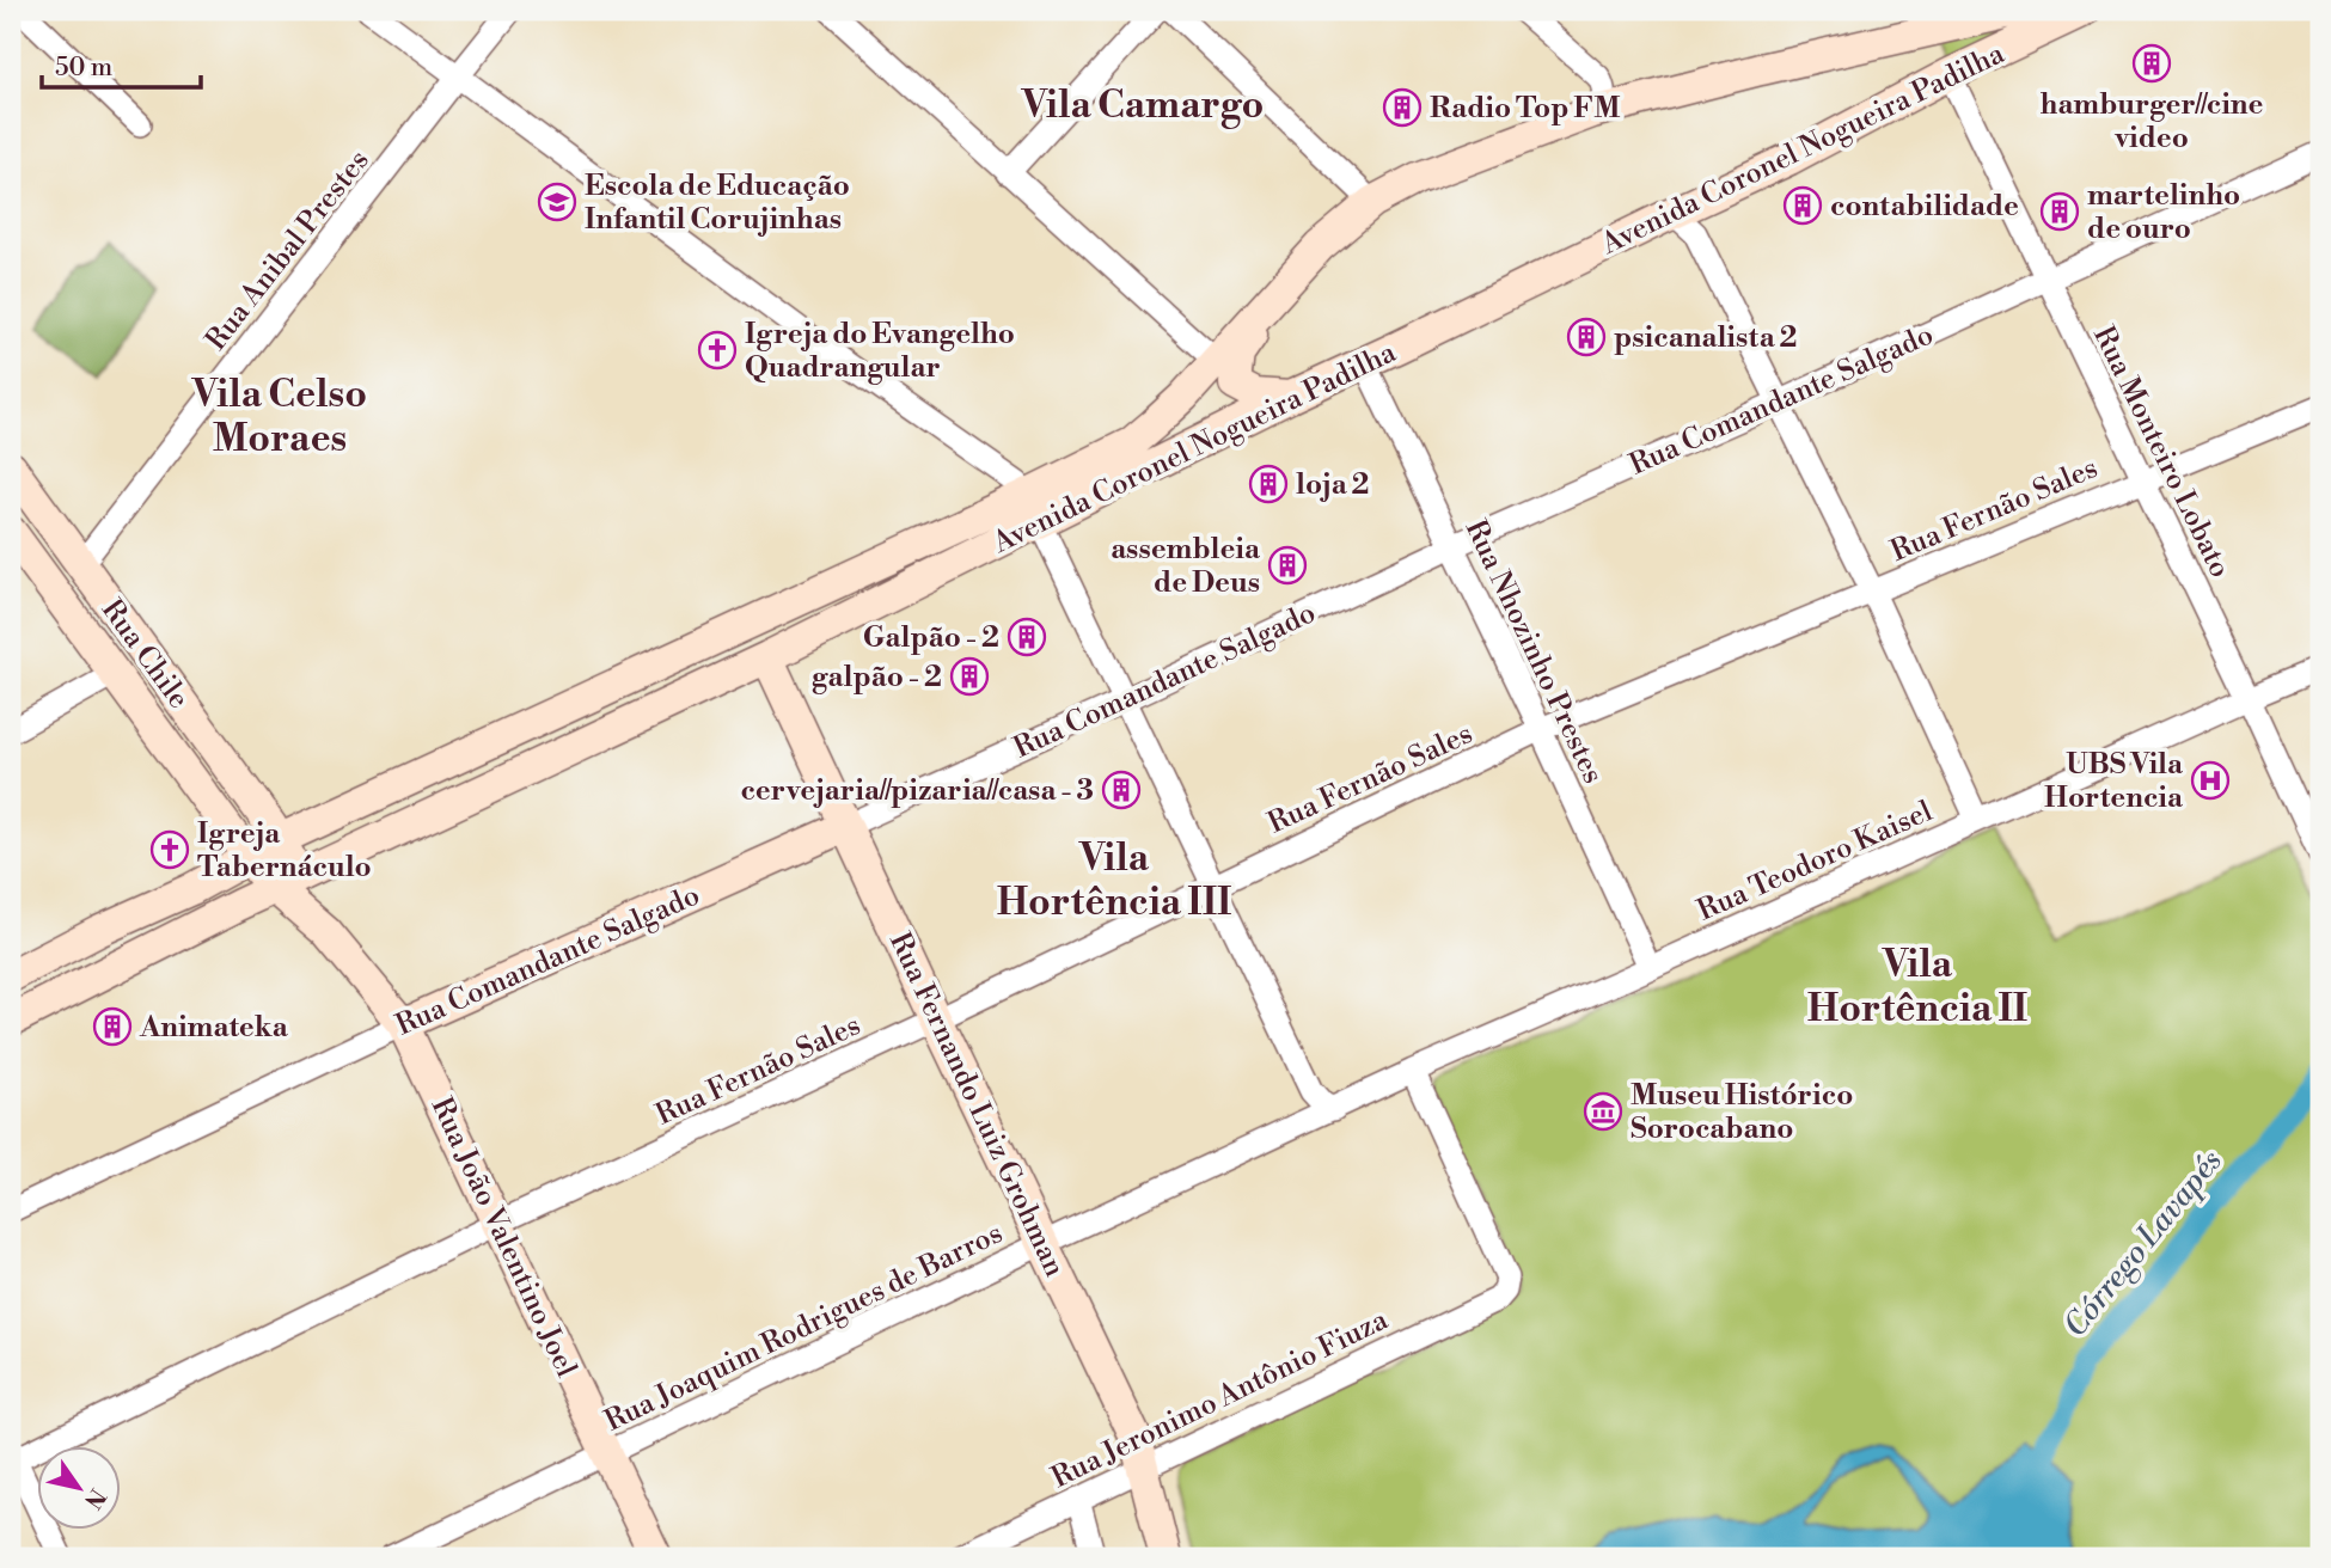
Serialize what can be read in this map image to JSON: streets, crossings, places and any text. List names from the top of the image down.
{
  "streets": {
    "main road": [
      "Avenida Coronel Nogueira Padilha",
      "Rua Comandante Salgado",
      "Rua Chile",
      "Rua Fernando Luiz Grohman",
      "Rua João Valentino Joel"
    ],
    "street": [
      "Rua Anibal Prestes",
      "Rua Monteiro Lobato",
      "Rua Fernão Sales",
      "Rua Nhozinho Prestes",
      "Rua Teodoro Kaisel",
      "Rua Joaquim Rodrigues de Barros",
      "Rua Jeronimo Antônio Fiuza"
    ]
  },
  "crossings": [
    ["Avenida Coronel Nogueira Padilha", "Rua Monteiro Lobato"],
    ["Avenida Coronel Nogueira Padilha", "Rua Nhozinho Prestes"],
    ["Avenida Coronel Nogueira Padilha", "Rua Chile"],
    ["Avenida Coronel Nogueira Padilha", "Rua Fernando Luiz Grohman"],
    ["Avenida Coronel Nogueira Padilha", "Rua João Valentino Joel"],
    ["Rua Anibal Prestes", "Rua Chile"],
    ["Rua Comandante Salgado", "Rua Monteiro Lobato"],
    ["Rua Comandante Salgado", "Rua Nhozinho Prestes"],
    ["Rua Comandante Salgado", "Rua Fernando Luiz Grohman"],
    ["Rua Comandante Salgado", "Rua João Valentino Joel"],
    ["Rua Monteiro Lobato", "Rua Fernão Sales"],
    ["Rua Monteiro Lobato", "Rua Teodoro Kaisel"],
    ["Rua Fernão Sales", "Rua Nhozinho Prestes"],
    ["Rua Fernão Sales", "Rua Fernando Luiz Grohman"],
    ["Rua Fernão Sales", "Rua João Valentino Joel"],
    ["Rua Nhozinho Prestes", "Rua Teodoro Kaisel"],
    ["Rua Teodoro Kaisel", "Rua Joaquim Rodrigues de Barros"],
    ["Rua Teodoro Kaisel", "Rua Jeronimo Antônio Fiuza"],
    ["Rua Fernando Luiz Grohman", "Rua Joaquim Rodrigues de Barros"],
    ["Rua Fernando Luiz Grohman", "Rua Jeronimo Antônio Fiuza"],
    ["Rua João Valentino Joel", "Rua Joaquim Rodrigues de Barros"]
  ],
  "districts": [
    "Vila Camargo",
    "Vila Celso Moraes",
    "Vila Hortência III",
    "Vila Hortência II"
  ],
  "water": ["Córrego Lavapés"],
  "places": {
    "building": [
      "hamburger//cine video",
      "Radio Top FM",
      "contabilidade",
      "martelinho de ouro",
      "psicanalista 2",
      "loja 2",
      "assembleia de Deus",
      "Galpão - 2",
      "galpão - 2",
      "cervejaria//pizaria//casa - 3",
      "Animateka"
    ],
    "school or university": ["Escola de Educação Infantil Corujinhas"],
    "church": ["Igreja do Evangelho Quadrangular", "Igreja Tabernáculo"],
    "hospital": ["UBS Vila Hortencia"],
    "museum": ["Museu Histórico Sorocabano"]
  },
  "scale_bar": "50 m",
  "north": "bottom right"
}
